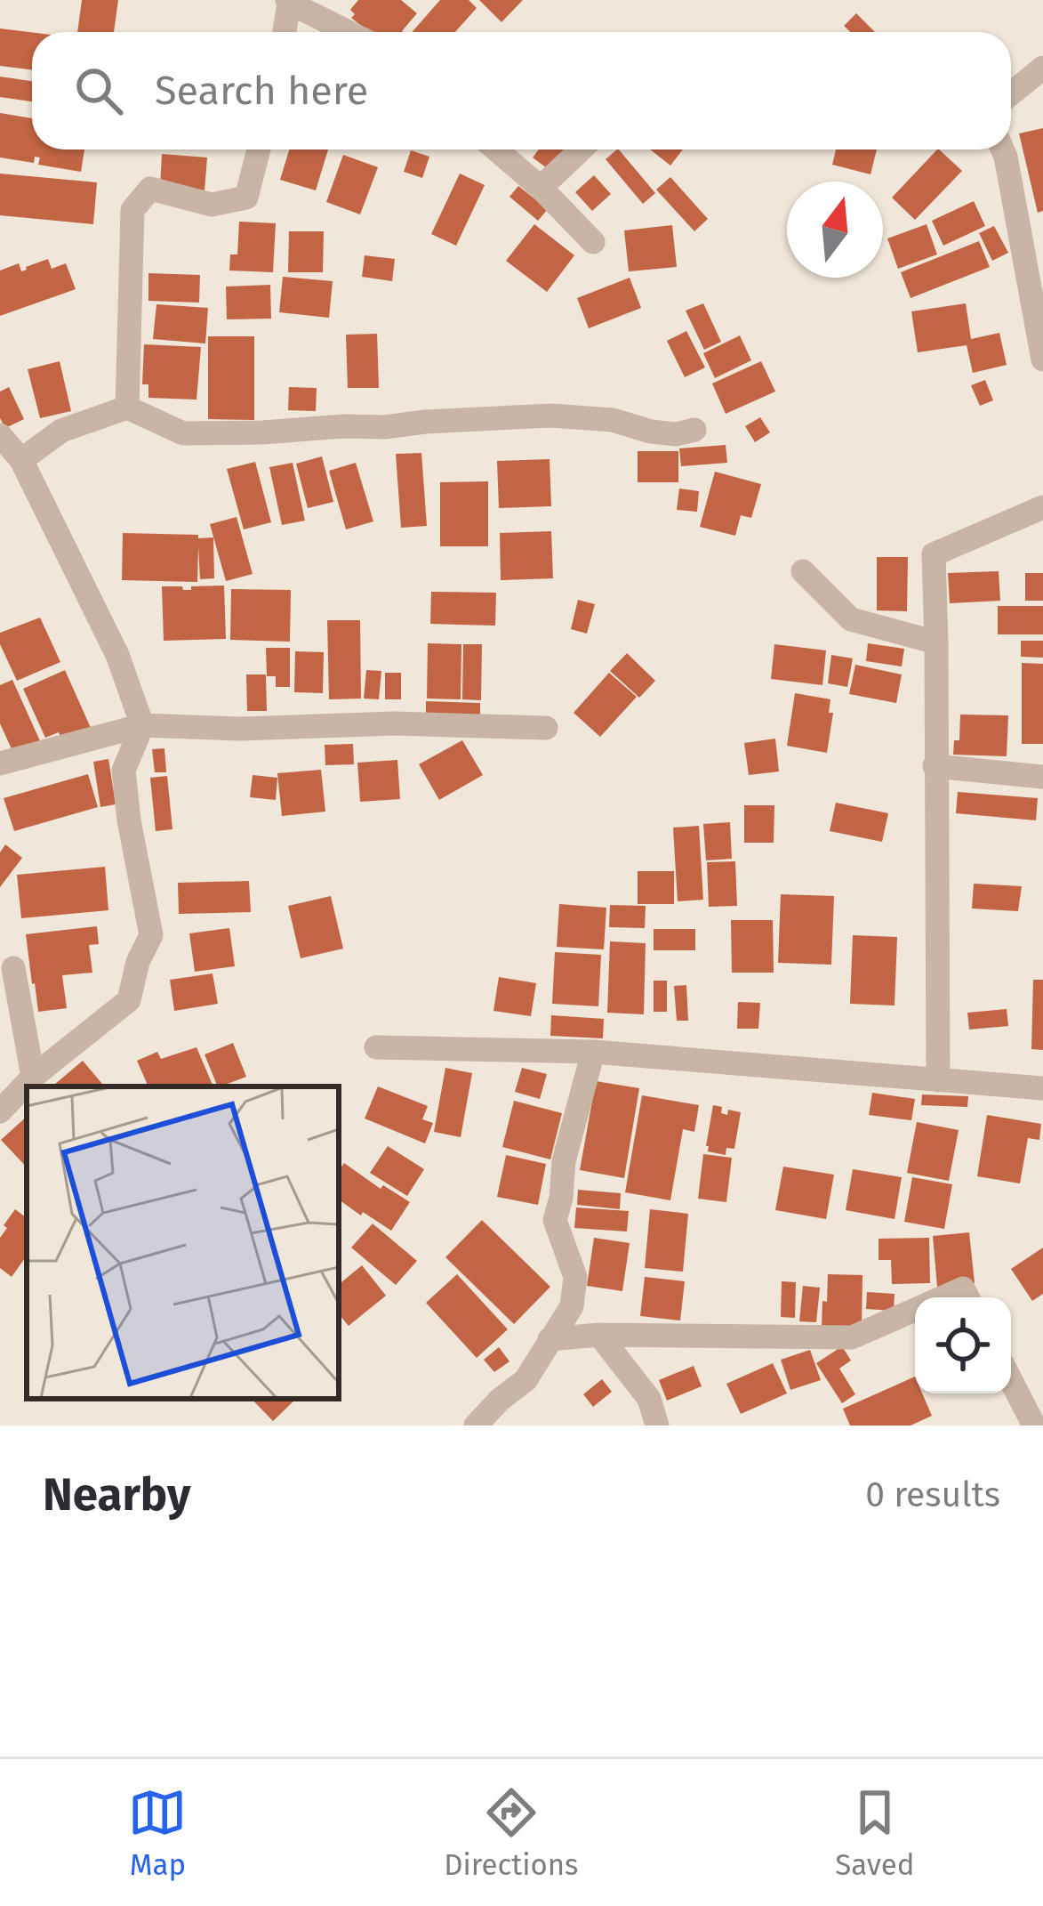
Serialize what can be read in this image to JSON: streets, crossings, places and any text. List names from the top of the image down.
{
  "north": "top",
  "page": {
    "search": "Search here",
    "heading": ["Nearby", "0 results"],
    "nav": ["Map", "Directions", "Saved"]
  }
}
